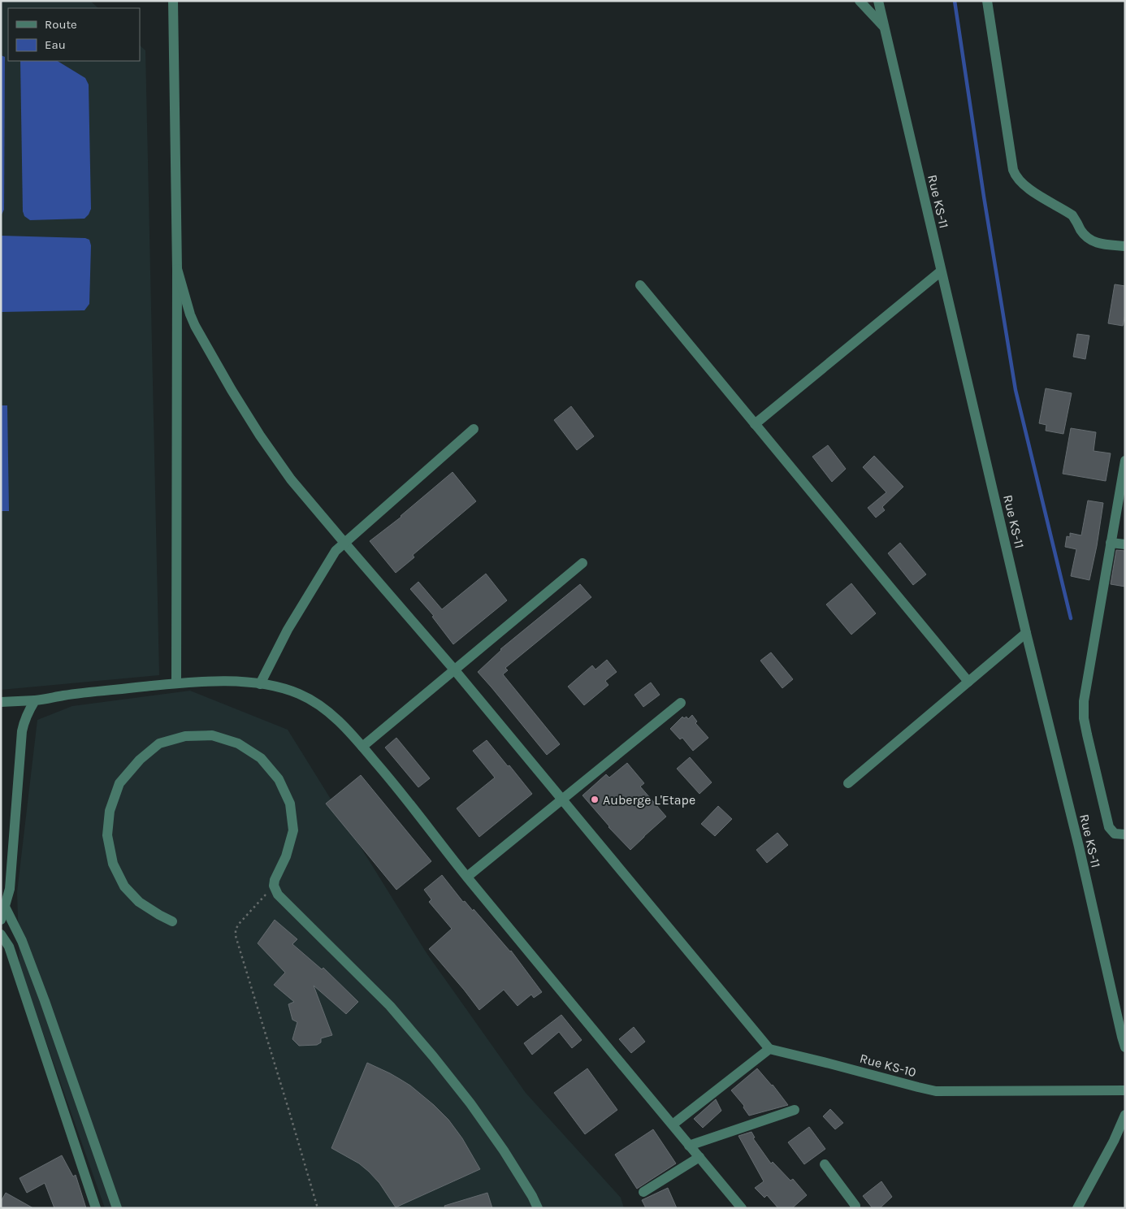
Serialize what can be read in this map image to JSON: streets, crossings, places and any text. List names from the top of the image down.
{
  "streets": {
    "street": ["Rue KS-11", "Rue KS-10"]
  },
  "places": ["Auberge L'Etape"],
  "legend": ["Route", "Eau"]
}
